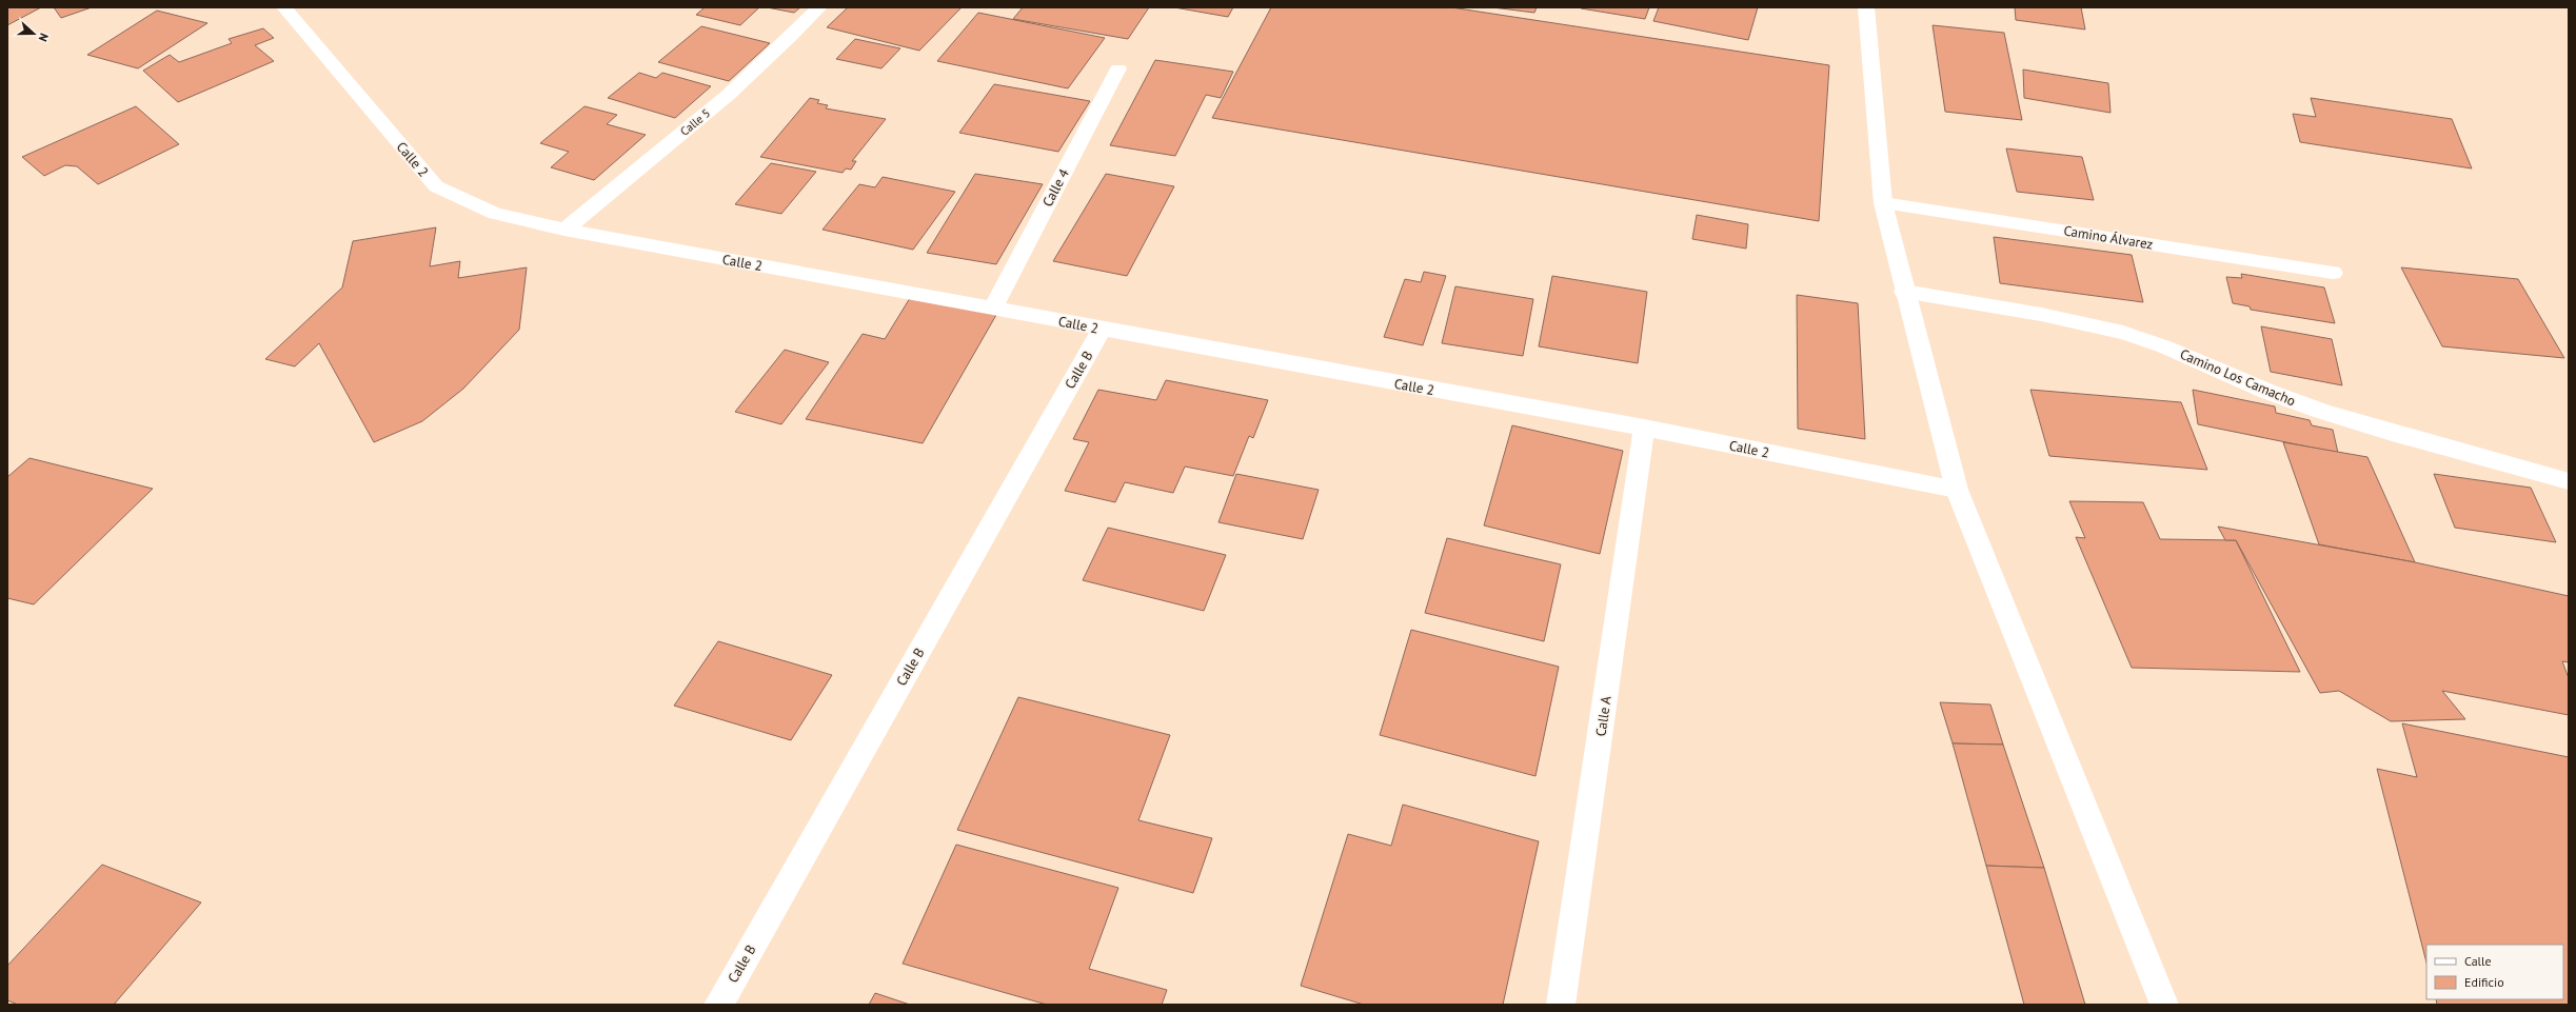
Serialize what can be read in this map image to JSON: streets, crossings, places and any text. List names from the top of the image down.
{
  "streets": {
    "street": [
      "Calle 5",
      "Calle 2",
      "Calle 4",
      "Camino Álvarez",
      "Calle B",
      "Camino Los Camacho",
      "Calle A"
    ]
  },
  "crossings": [
    ["Calle 5", "Calle 2"],
    ["Calle 2", "Calle 4"],
    ["Calle 2", "Calle B"],
    ["Calle 2", "Calle A"]
  ],
  "legend": ["Calle", "Edificio"],
  "north": "right"
}
